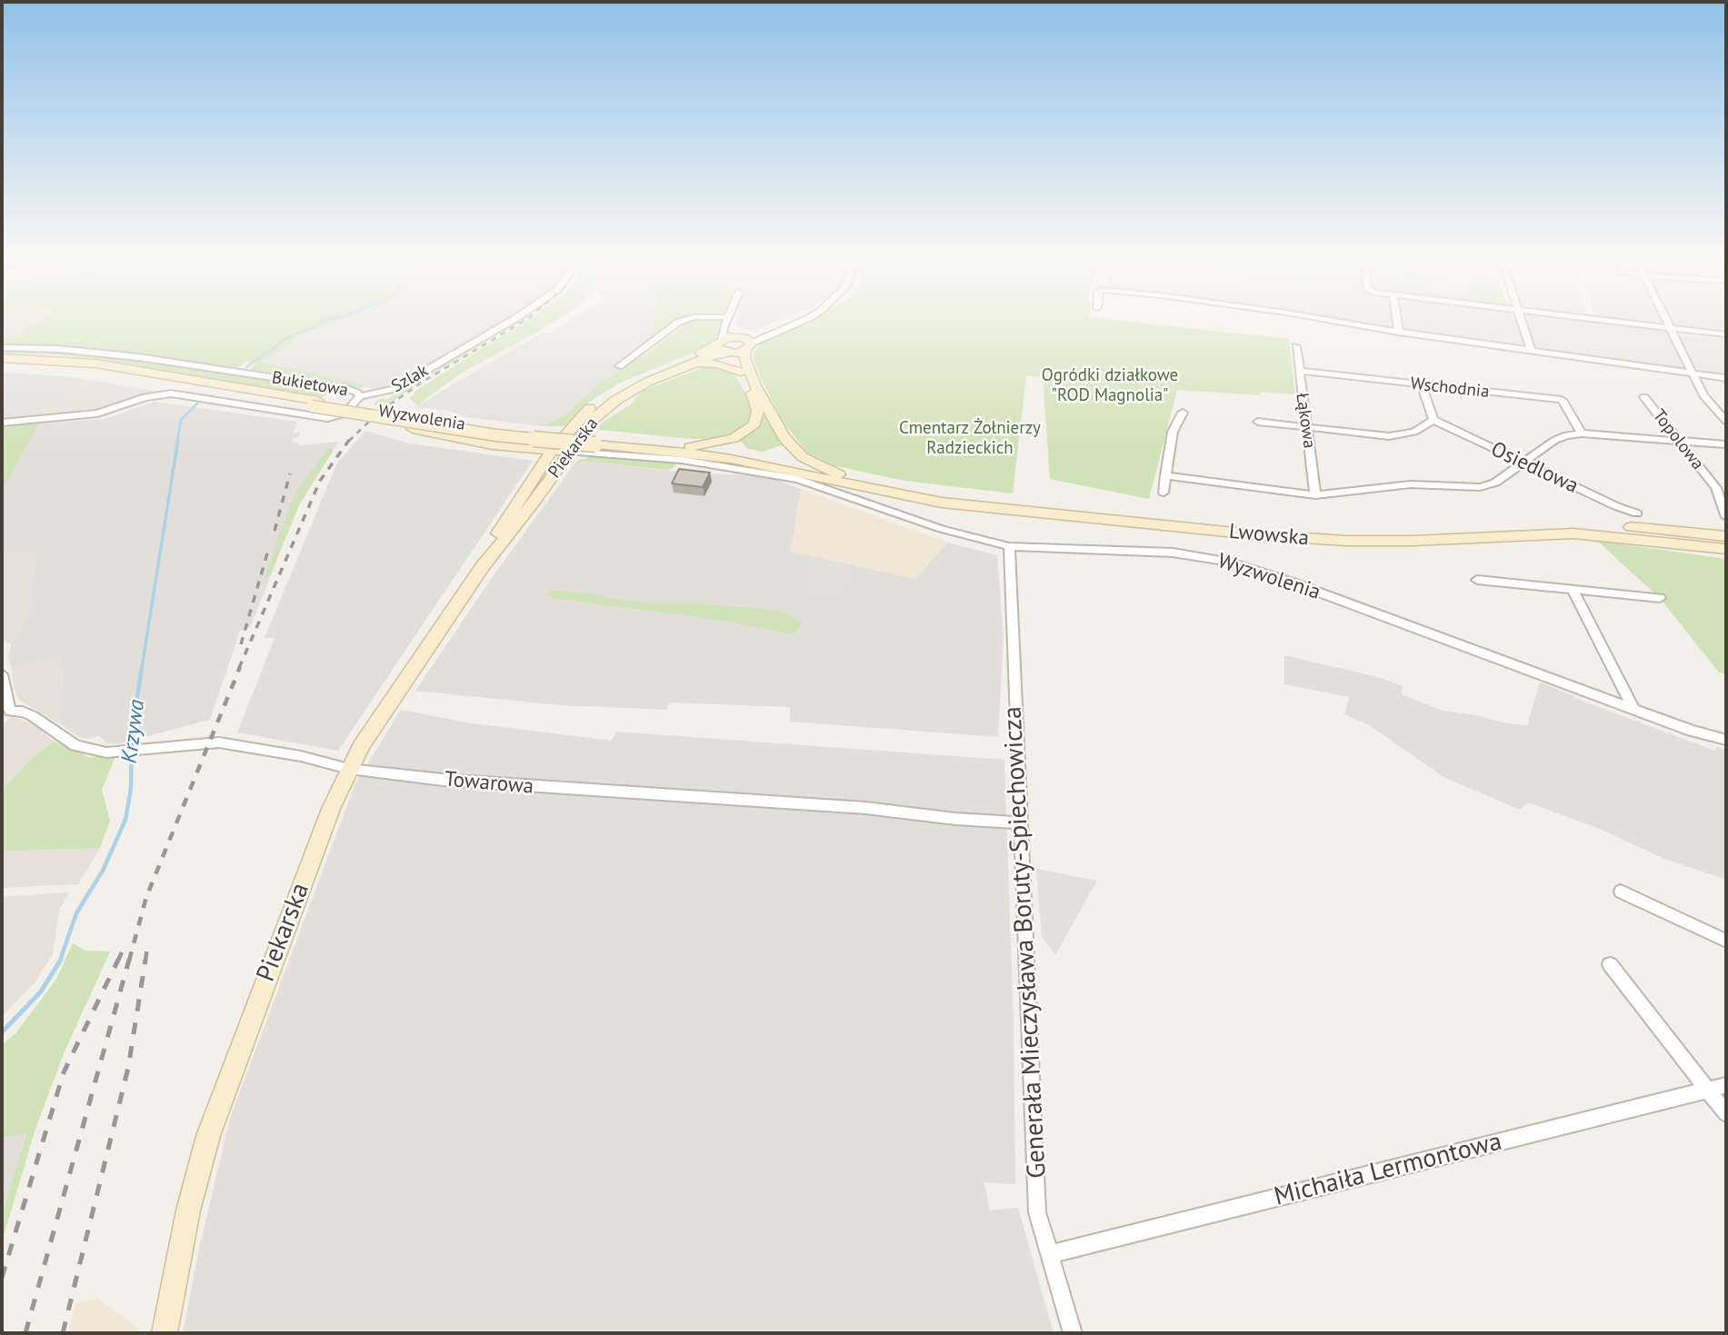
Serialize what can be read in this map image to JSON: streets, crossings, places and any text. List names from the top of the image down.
{
  "streets": {
    "main road": ["Wyzwolenia", "Piekarska", "Lwowska"],
    "street": [
      "Szlak",
      "Bukietowa",
      "Wschodnia",
      "Łąkowa",
      "Topolowa",
      "Osiedlowa",
      "Towarowa",
      "Generała Mieczysława Boruty-Spiechowicza",
      "Michaiła Lermontowa"
    ]
  },
  "crossings": [
    ["Szlak", "Bukietowa"],
    ["Wschodnia", "Łąkowa"],
    ["Wyzwolenia", "Piekarska"],
    ["Wyzwolenia", "Lwowska"],
    ["Wyzwolenia", "Generała Mieczysława Boruty-Spiechowicza"],
    ["Piekarska", "Towarowa"],
    ["Towarowa", "Generała Mieczysława Boruty-Spiechowicza"],
    ["Generała Mieczysława Boruty-Spiechowicza", "Michaiła Lermontowa"]
  ],
  "water": ["Krzywa"],
  "parks": ["Ogródki działkowe \"ROD Magnolia\"", "Cmentarz Żołnierzy Radzieckich"]
}
